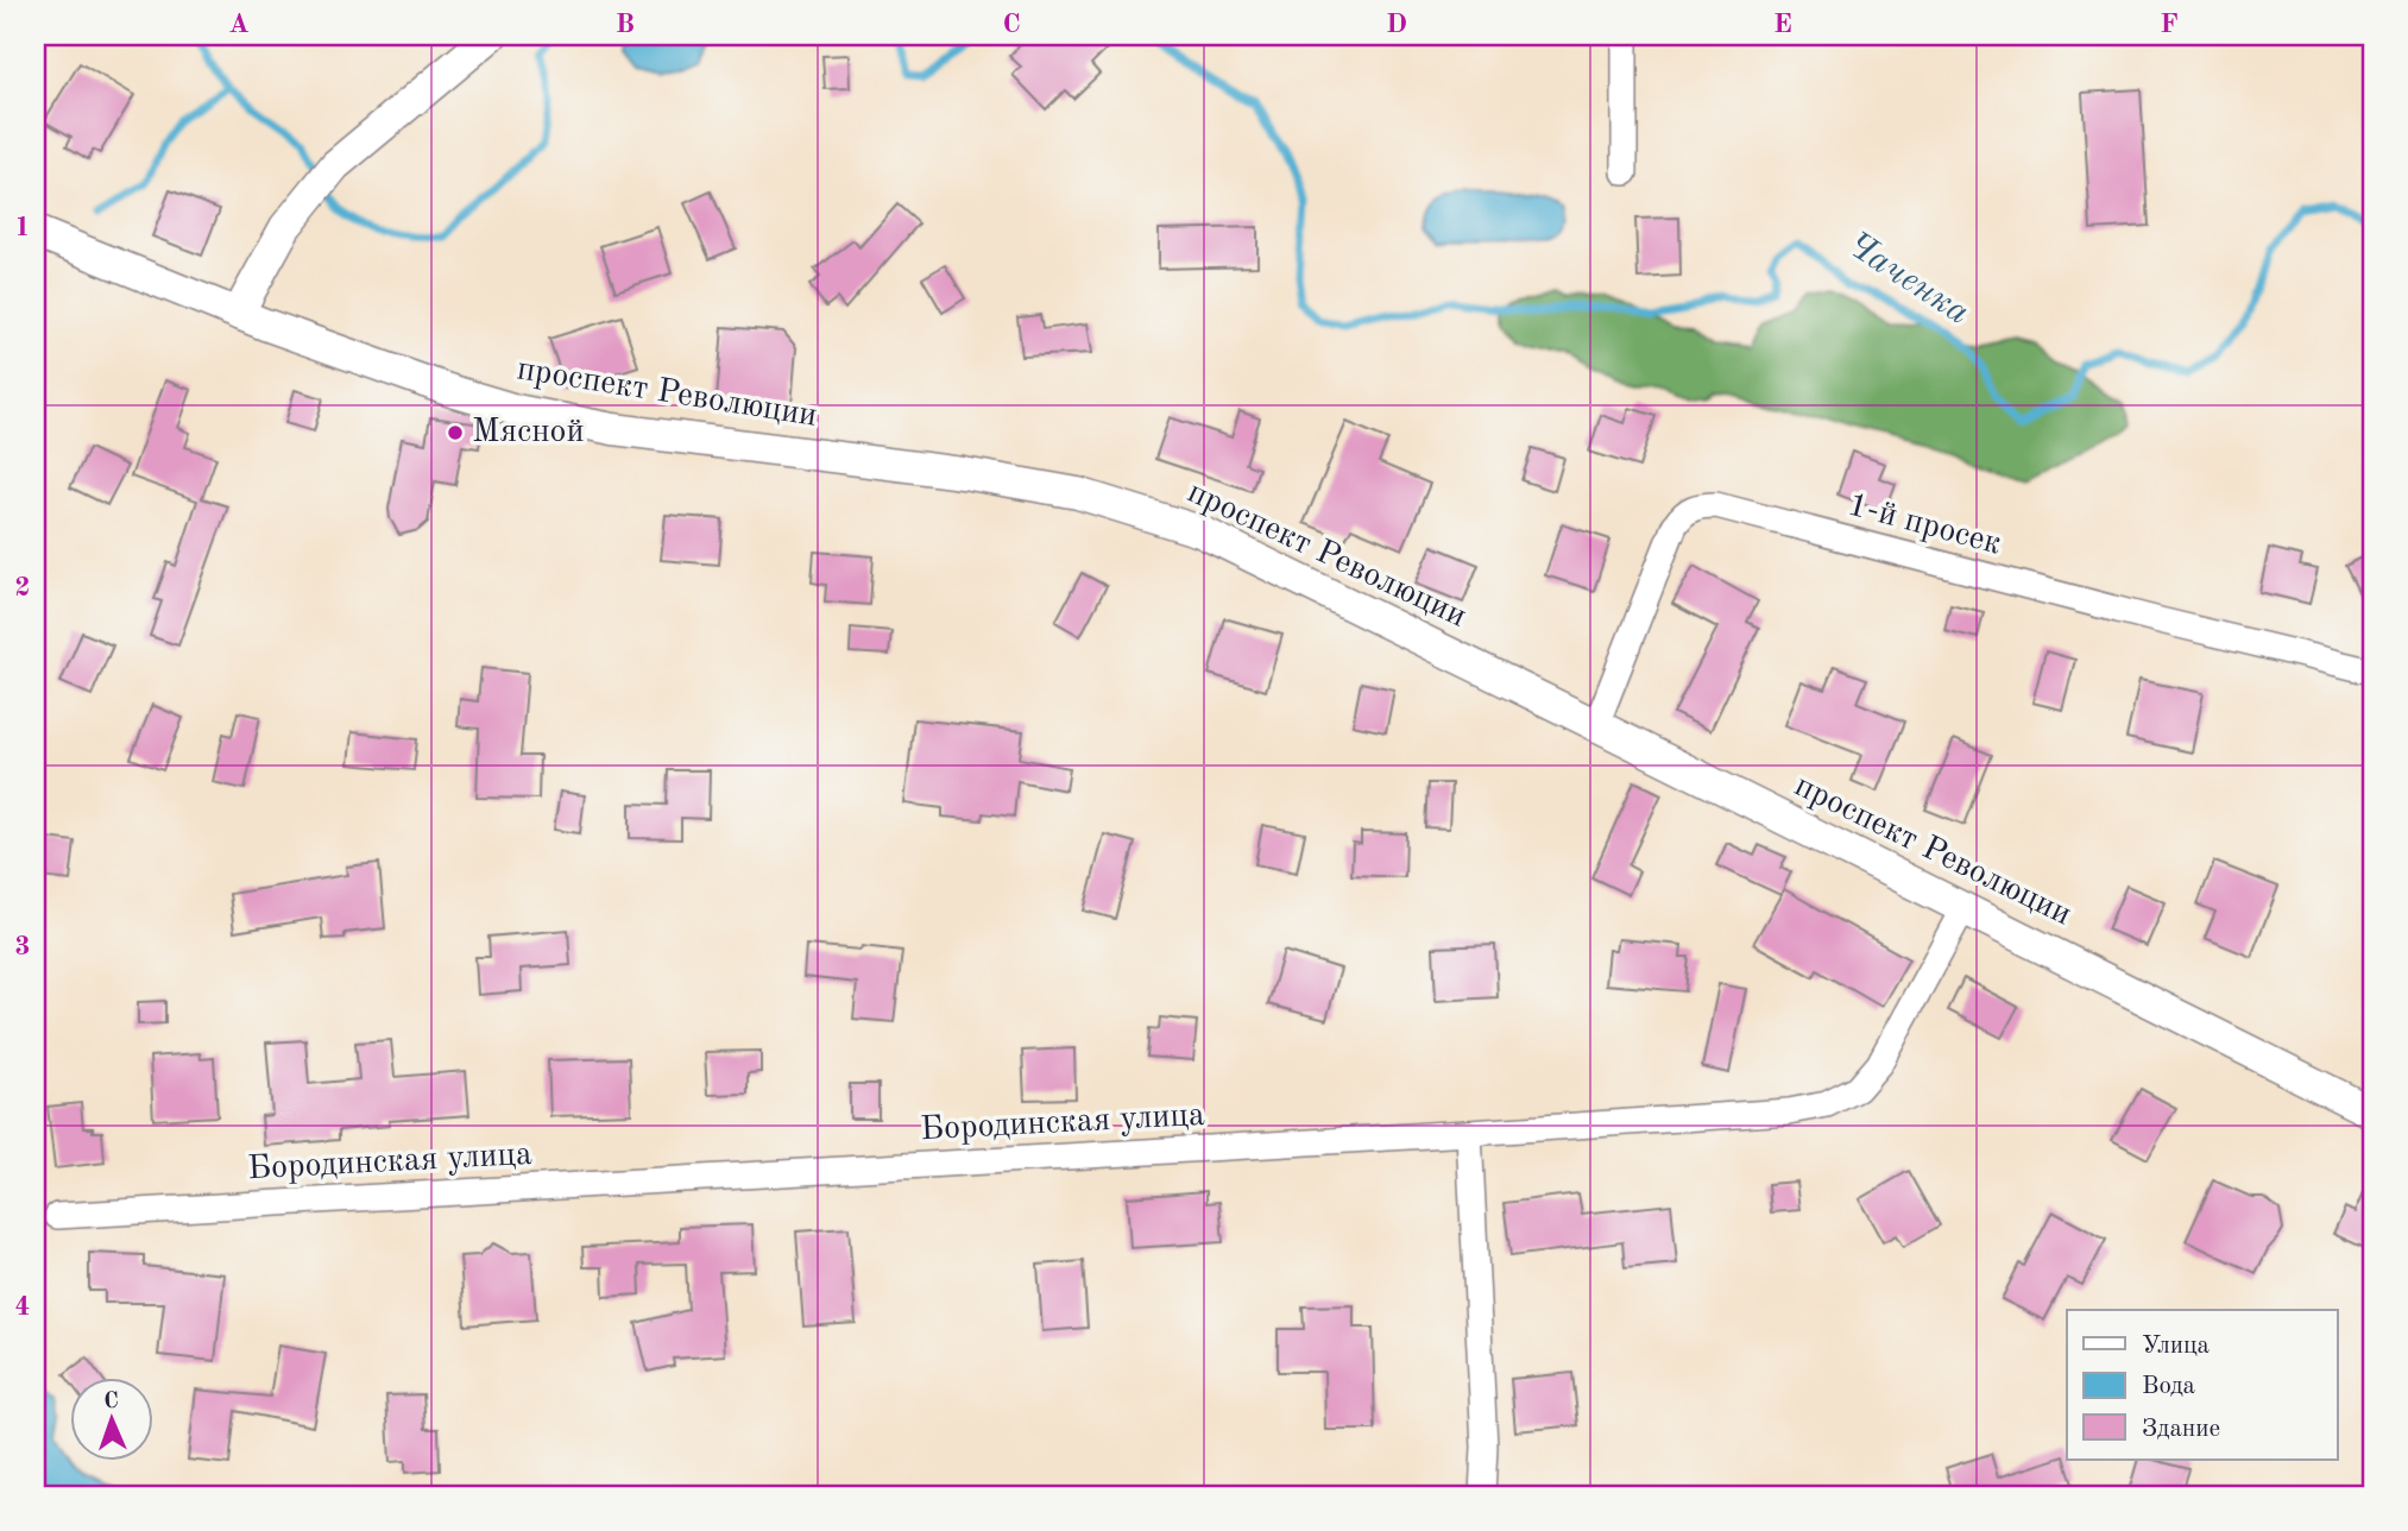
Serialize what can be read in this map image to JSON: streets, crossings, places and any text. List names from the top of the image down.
{
  "streets": {
    "street": ["проспект Революции", "1-й просек", "Бородинская улица"]
  },
  "crossings": [
    ["проспект Революции", "1-й просек"],
    ["проспект Революции", "Бородинская улица"]
  ],
  "water": ["Чаченка"],
  "places": ["Мясной"],
  "legend": ["Улица", "Вода", "Здание"],
  "north": "top",
  "grid": {
    "columns": [
      "A",
      "B",
      "C",
      "D",
      "E",
      "F"
    ],
    "rows": [
      "1",
      "2",
      "3",
      "4"
    ]
  }
}
